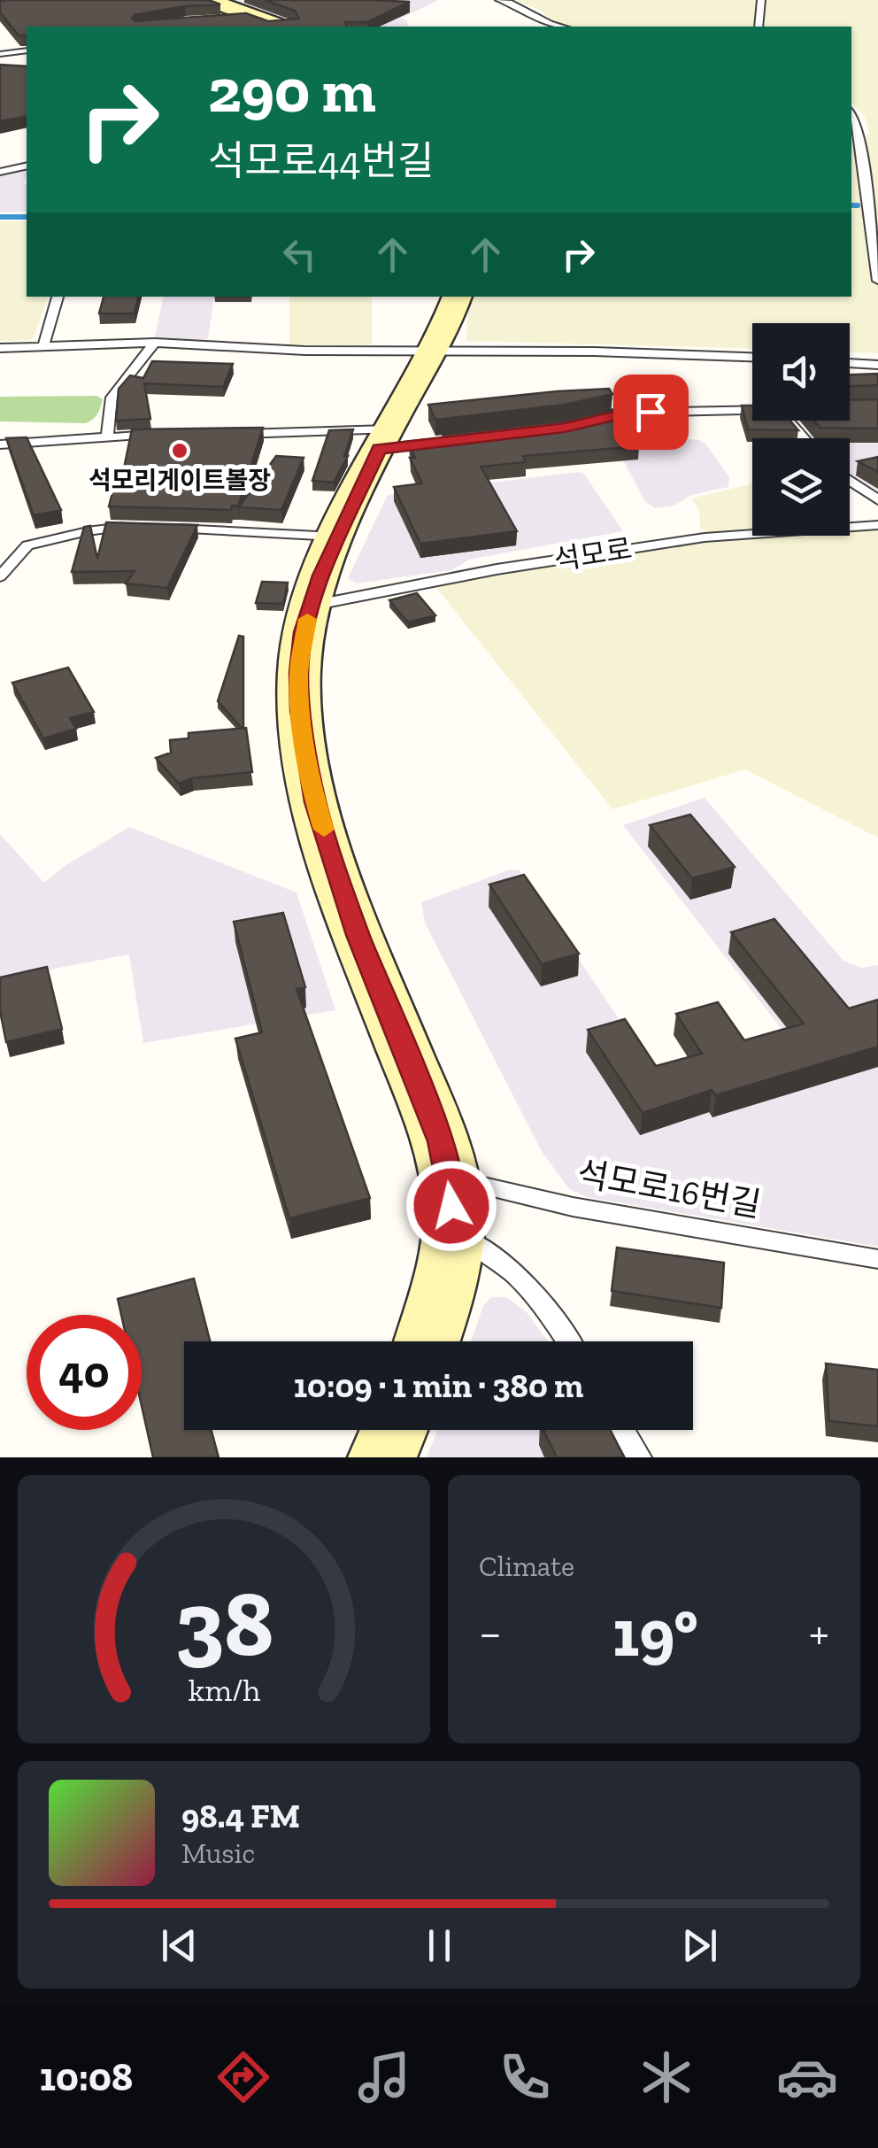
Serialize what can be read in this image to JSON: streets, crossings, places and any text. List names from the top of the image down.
{
  "streets": {
    "lane": ["석모로", "석모로16번길"]
  },
  "places": ["석모리게이트볼장"],
  "page": {
    "turn": ["290 m", "석모로44번길"],
    "limit": "40",
    "trip": "10:09 · 1 min · 380 m",
    "tile": "Climate",
    "heat": ["−", "19°", "+"],
    "song": ["98.4 FM", "Music"],
    "tabs": "10:08",
    "gauge": ["38", "km/h"]
  }
}
